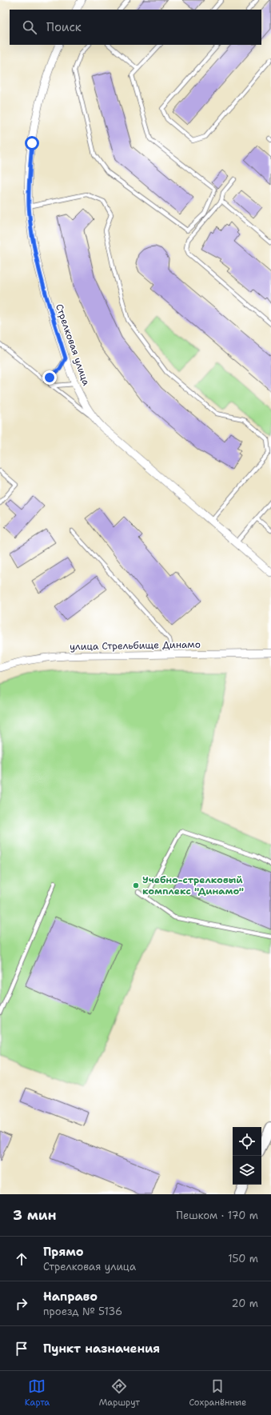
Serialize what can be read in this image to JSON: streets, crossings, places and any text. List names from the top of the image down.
{
  "streets": {
    "street": ["Стрелковая улица", "улица Стрельбище Динамо"]
  },
  "places": ["Учебно-стрелковый комплекс \"Динамо\""],
  "page": {
    "search": "Поиск",
    "heading": ["3 мин", "Пешком · 170 m"],
    "list": [
      ["Прямо", "Стрелковая улица", "150 m"],
      ["Направо", "проезд № 5136", "20 m"],
      "Пункт назначения"
    ],
    "nav": ["Карта", "Маршрут", "Сохранённые"]
  }
}
